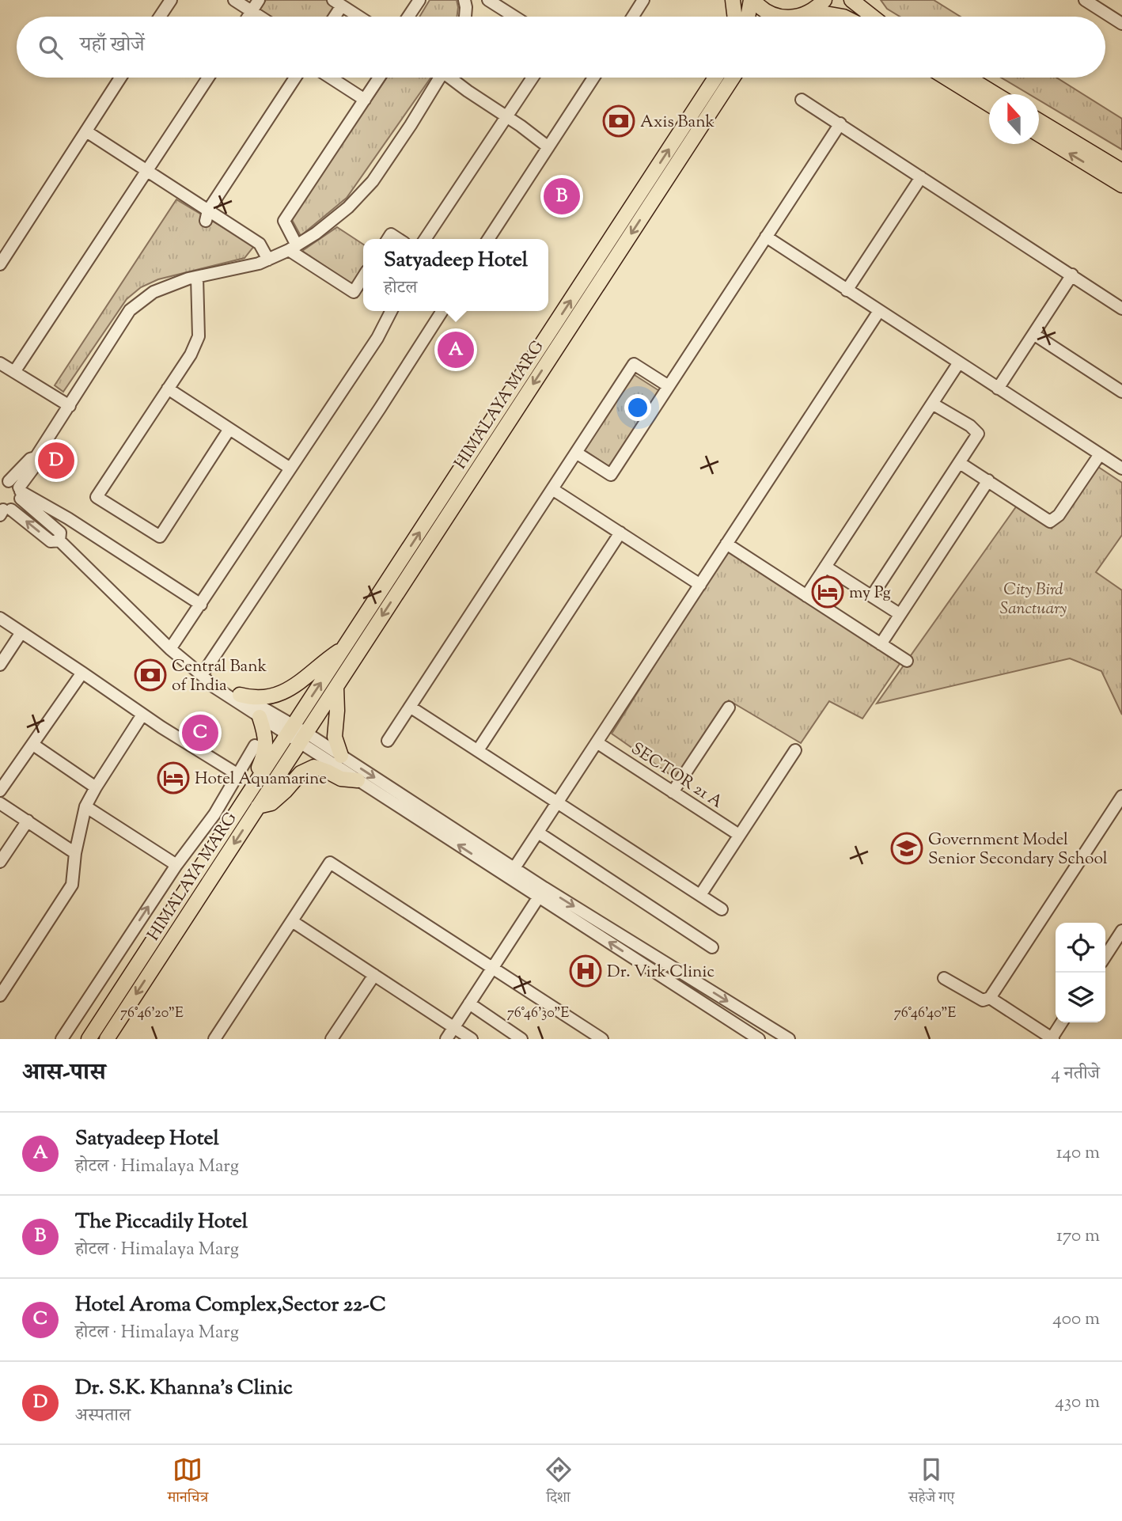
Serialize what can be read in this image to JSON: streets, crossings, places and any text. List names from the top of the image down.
{
  "streets": {
    "main road": ["HIMALAYA MARG"],
    "street": ["SECTOR 21 A"]
  },
  "parks": ["City Bird Sanctuary"],
  "places": {
    "bank": ["Axis Bank", "Central Bank of India"],
    "hotel": ["my Pg", "Hotel Aquamarine"],
    "school or university": ["Government Model Senior Secondary School"],
    "hospital": ["Dr. Virk Clinic"]
  },
  "north": "top",
  "page": {
    "search": "यहाँ खोजें",
    "pins": [
      "B",
      "A",
      "D",
      "C"
    ],
    "popup": ["Satyadeep Hotel", "होटल"],
    "heading": ["आस-पास", "4 नतीजे"],
    "list": [
      {
        "mark": "A",
        "name": "Satyadeep Hotel",
        "note": "होटल · Himalaya Marg",
        "value": "140 m"
      },
      {
        "mark": "B",
        "name": "The Piccadily Hotel",
        "note": "होटल · Himalaya Marg",
        "value": "170 m"
      },
      {
        "mark": "C",
        "name": "Hotel Aroma Complex,Sector 22-C",
        "note": "होटल · Himalaya Marg",
        "value": "400 m"
      },
      {
        "mark": "D",
        "name": "Dr. S.K. Khanna's Clinic",
        "note": "अस्पताल",
        "value": "430 m"
      }
    ],
    "nav": ["मानचित्र", "दिशा", "सहेजे गए"]
  },
  "coordinates": ["76°46'20\"E", "76°46'30\"E", "76°46'40\"E"]
}
